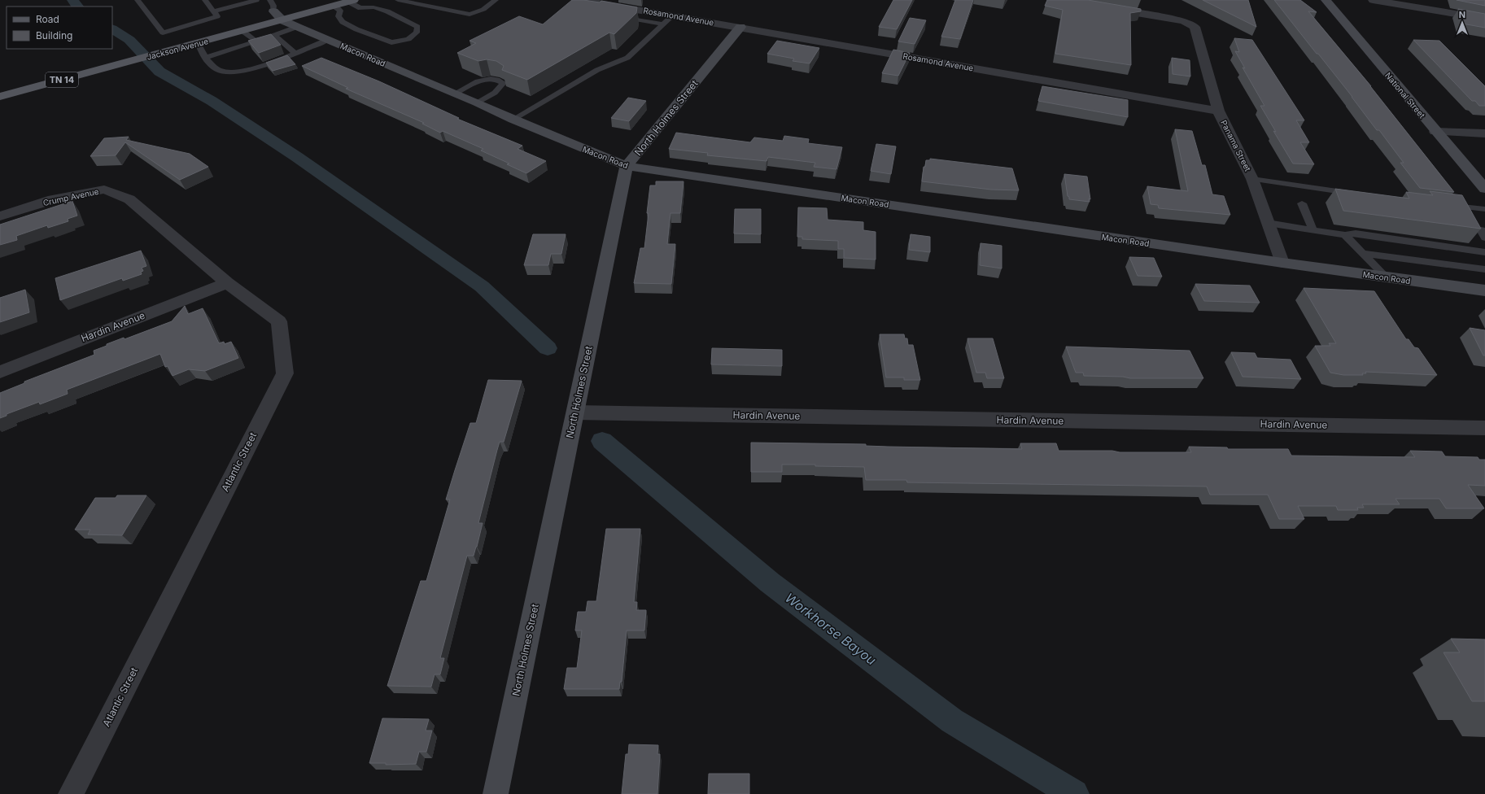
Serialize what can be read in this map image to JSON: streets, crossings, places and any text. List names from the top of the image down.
{
  "streets": {
    "main road": [
      "Jackson Avenue",
      "Macon Road",
      "TN 14",
      "National Street",
      "North Holmes Street"
    ],
    "street": [
      "Rosamond Avenue",
      "Panama Street",
      "Crump Avenue",
      "Hardin Avenue",
      "Atlantic Street"
    ]
  },
  "crossings": [
    ["Rosamond Avenue", "North Holmes Street"],
    ["Rosamond Avenue", "Panama Street"],
    ["Jackson Avenue", "Macon Road"],
    ["Macon Road", "North Holmes Street"],
    ["Macon Road", "Panama Street"],
    ["North Holmes Street", "Hardin Avenue"],
    ["Crump Avenue", "Atlantic Street"],
    ["Hardin Avenue", "Atlantic Street"]
  ],
  "water": ["Workhorse Bayou"],
  "legend": ["Road", "Building"],
  "north": "top"
}
